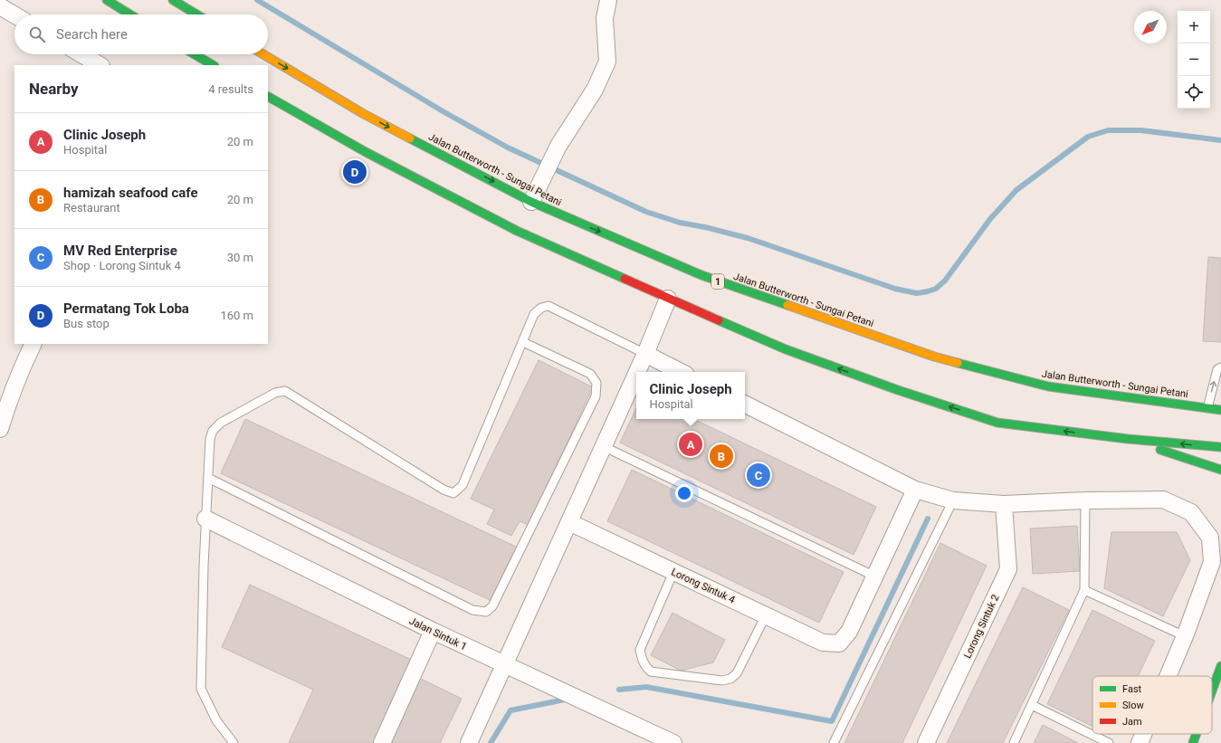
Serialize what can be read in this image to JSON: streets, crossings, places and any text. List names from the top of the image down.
{
  "streets": {
    "main road": ["Jalan Butterworth - Sungai Petani", "1"],
    "street": ["Lorong Sintuk 4", "Lorong Sintuk 2", "Jalan Sintuk 1"]
  },
  "legend": ["Fast", "Slow", "Jam"],
  "north": "bottom left",
  "page": {
    "map_buttons": ["+", "−"],
    "search": "Search here",
    "heading": ["Nearby", "4 results"],
    "list": [
      {
        "mark": "A",
        "name": "Clinic Joseph",
        "note": "Hospital",
        "value": "20 m"
      },
      {
        "mark": "B",
        "name": "hamizah seafood cafe",
        "note": "Restaurant",
        "value": "20 m"
      },
      {
        "mark": "C",
        "name": "MV Red Enterprise",
        "note": "Shop · Lorong Sintuk 4",
        "value": "30 m"
      },
      {
        "mark": "D",
        "name": "Permatang Tok Loba",
        "note": "Bus stop",
        "value": "160 m"
      }
    ],
    "pins": [
      "D",
      "A",
      "B",
      "C"
    ],
    "popup": ["Clinic Joseph", "Hospital"]
  }
}
